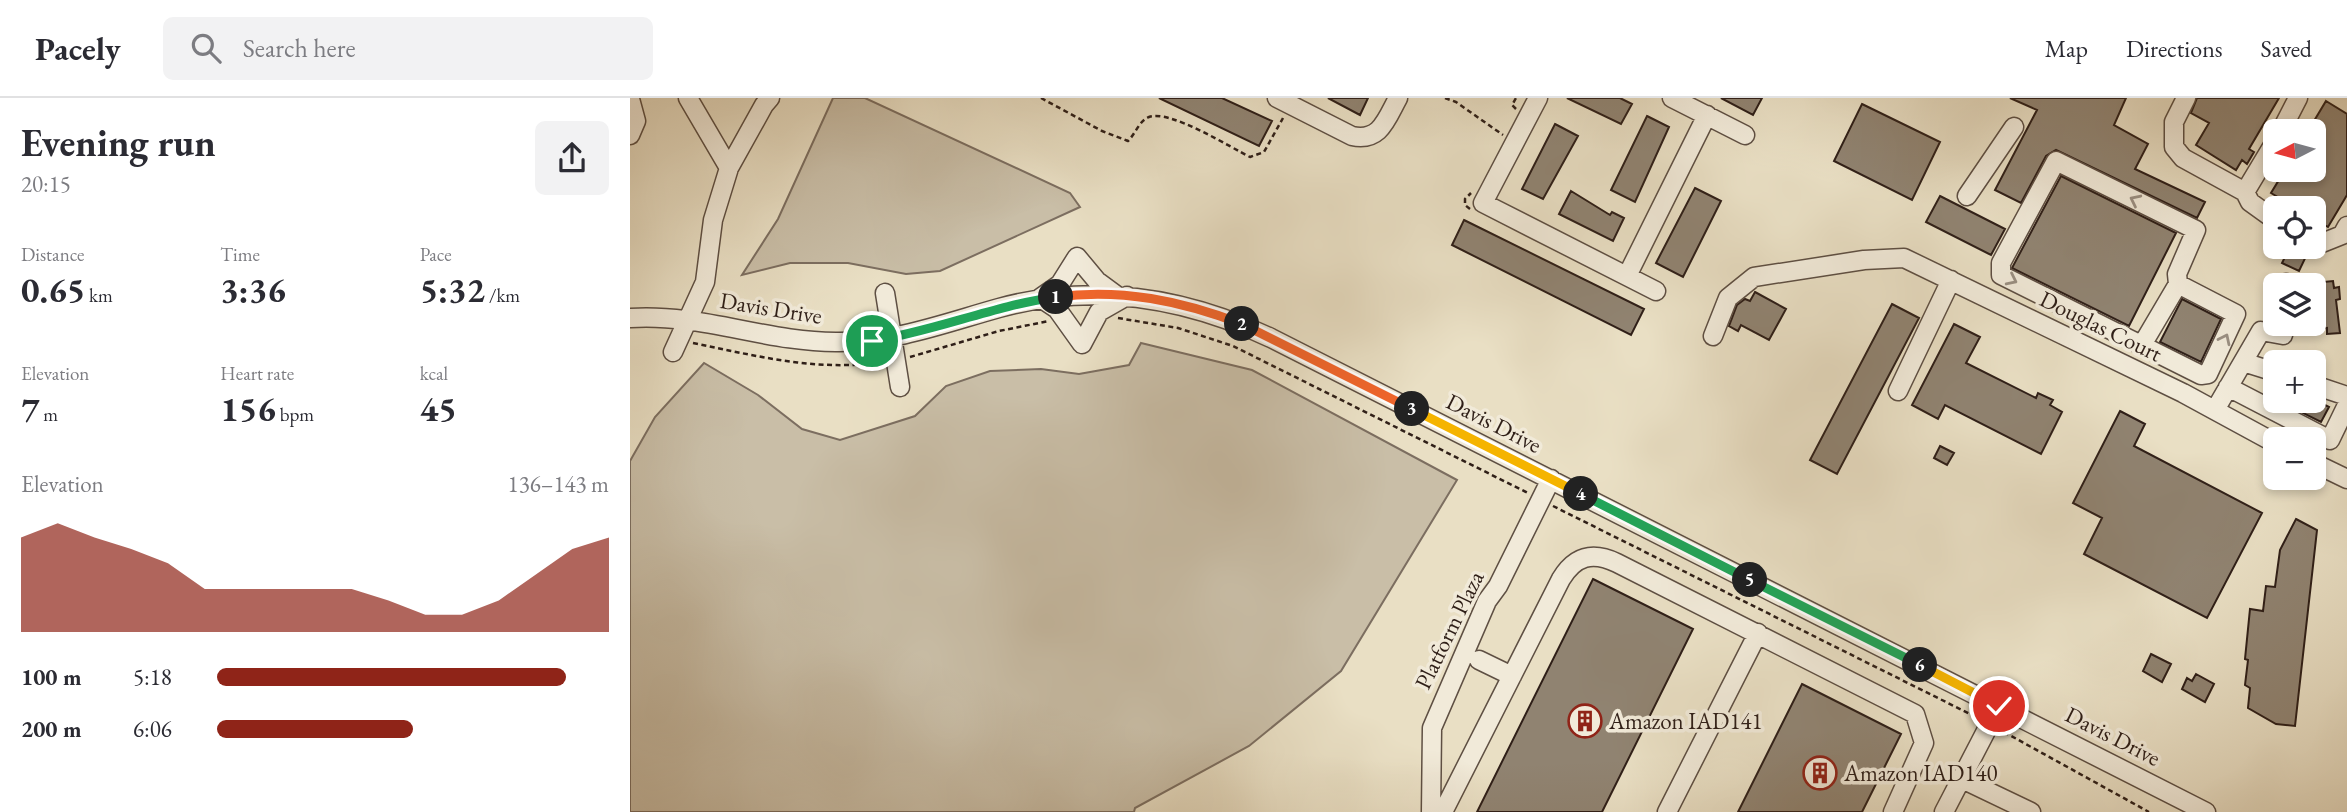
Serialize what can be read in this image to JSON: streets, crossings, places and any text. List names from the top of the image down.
{
  "streets": {
    "street": ["Davis Drive", "Douglas Court", "Platform Plaza"]
  },
  "crossings": [
    ["Davis Drive", "Platform Plaza"]
  ],
  "places": {
    "building": ["Amazon IAD141", "Amazon IAD140"]
  },
  "north": "left",
  "page": {
    "header": "Pacely",
    "search": "Search here",
    "nav": ["Map", "Directions", "Saved"],
    "heading": ["Evening run", "20:15"],
    "map_buttons": ["+", "−"],
    "stats": [
      ["Distance", "0.65 km"],
      ["Time", "3:36"],
      ["Pace", "5:32 /km"],
      ["Elevation", "7 m"],
      ["Heart rate", "156 bpm"],
      ["kcal", "45"]
    ],
    "pins": [
      "1",
      "2",
      "3",
      "4",
      "5",
      "6"
    ],
    "chart": ["Elevation", "136–143 m"],
    "list": [
      {
        "name": "100 m",
        "note": "5:18"
      },
      {
        "name": "200 m",
        "note": "6:06"
      }
    ]
  }
}
